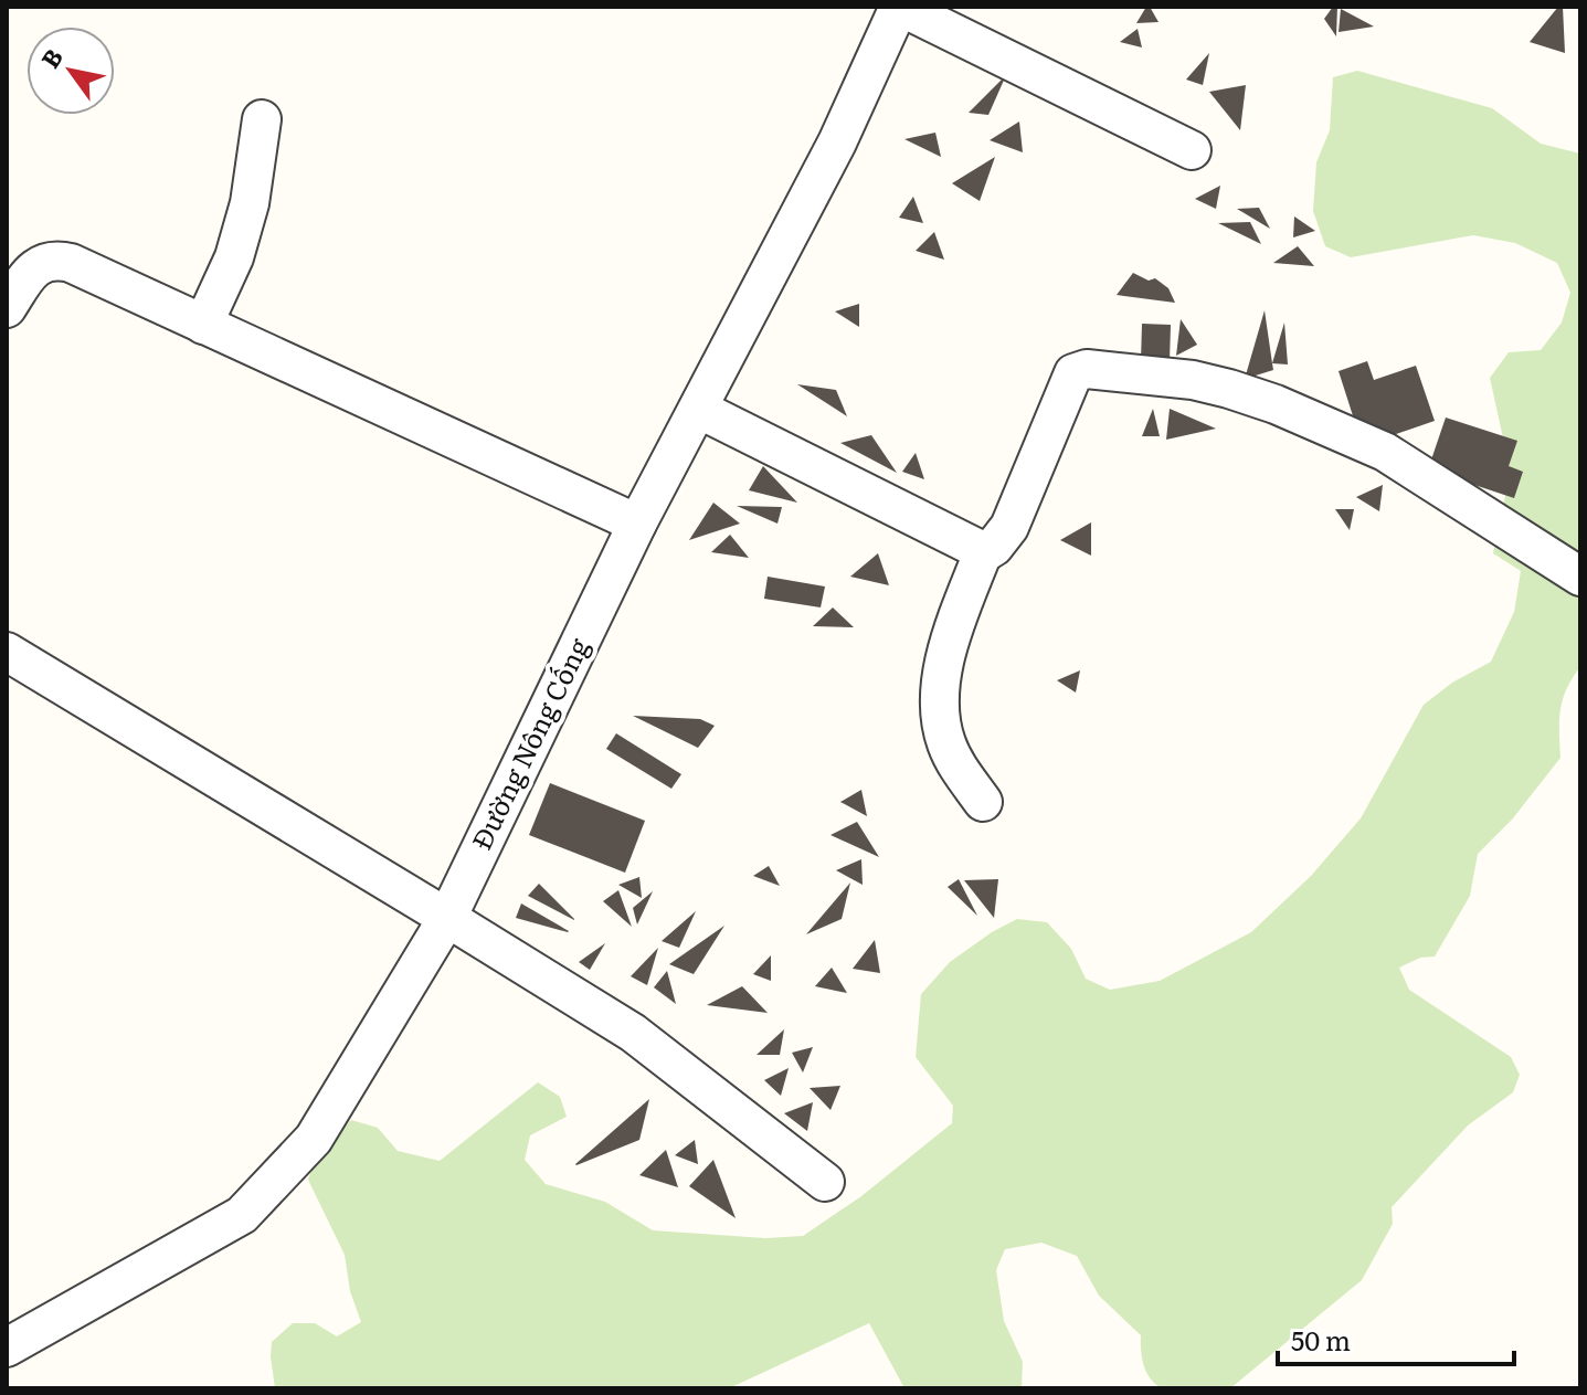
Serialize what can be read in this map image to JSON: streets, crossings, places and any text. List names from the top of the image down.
{
  "streets": {
    "street": ["Đường Nông Cống"]
  },
  "scale_bar": "50 m",
  "north": "top left"
}
